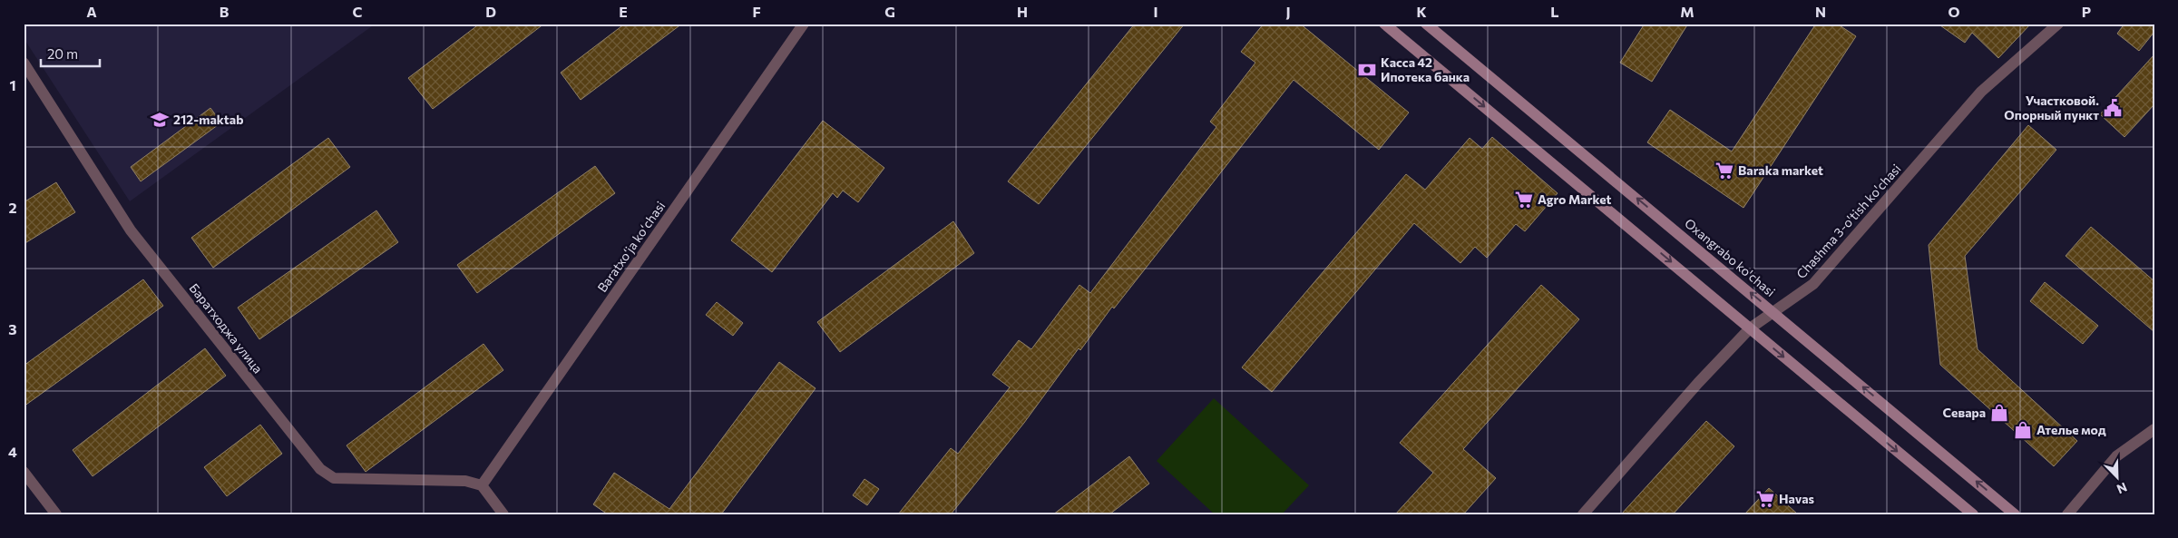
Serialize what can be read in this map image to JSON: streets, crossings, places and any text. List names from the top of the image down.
{
  "streets": {
    "main road": ["Oxangrabo ko'chasi"],
    "street": ["Chashma 3-o'tish ko'chasi", "Baratxoʻja koʻchasi", "Баратходжа улица"]
  },
  "crossings": [
    ["Chashma 3-o'tish ko'chasi", "Oxangrabo ko'chasi"],
    ["Baratxoʻja koʻchasi", "Баратходжа улица"]
  ],
  "places": {
    "bank": ["Касса 42 Ипотека банка"],
    "public building": ["Участковой. Опорный пункт"],
    "school or university": ["212-maktab"],
    "supermarket": ["Baraka market", "Agro Market", "Havas"],
    "shop": ["Севара", "Ателье мод"]
  },
  "scale_bar": "20 m",
  "north": "bottom right",
  "grid": {
    "columns": [
      "A",
      "B",
      "C",
      "D",
      "E",
      "F",
      "G",
      "H",
      "I",
      "J",
      "K",
      "L",
      "M",
      "N",
      "O",
      "P"
    ],
    "rows": [
      "1",
      "2",
      "3",
      "4"
    ]
  }
}
